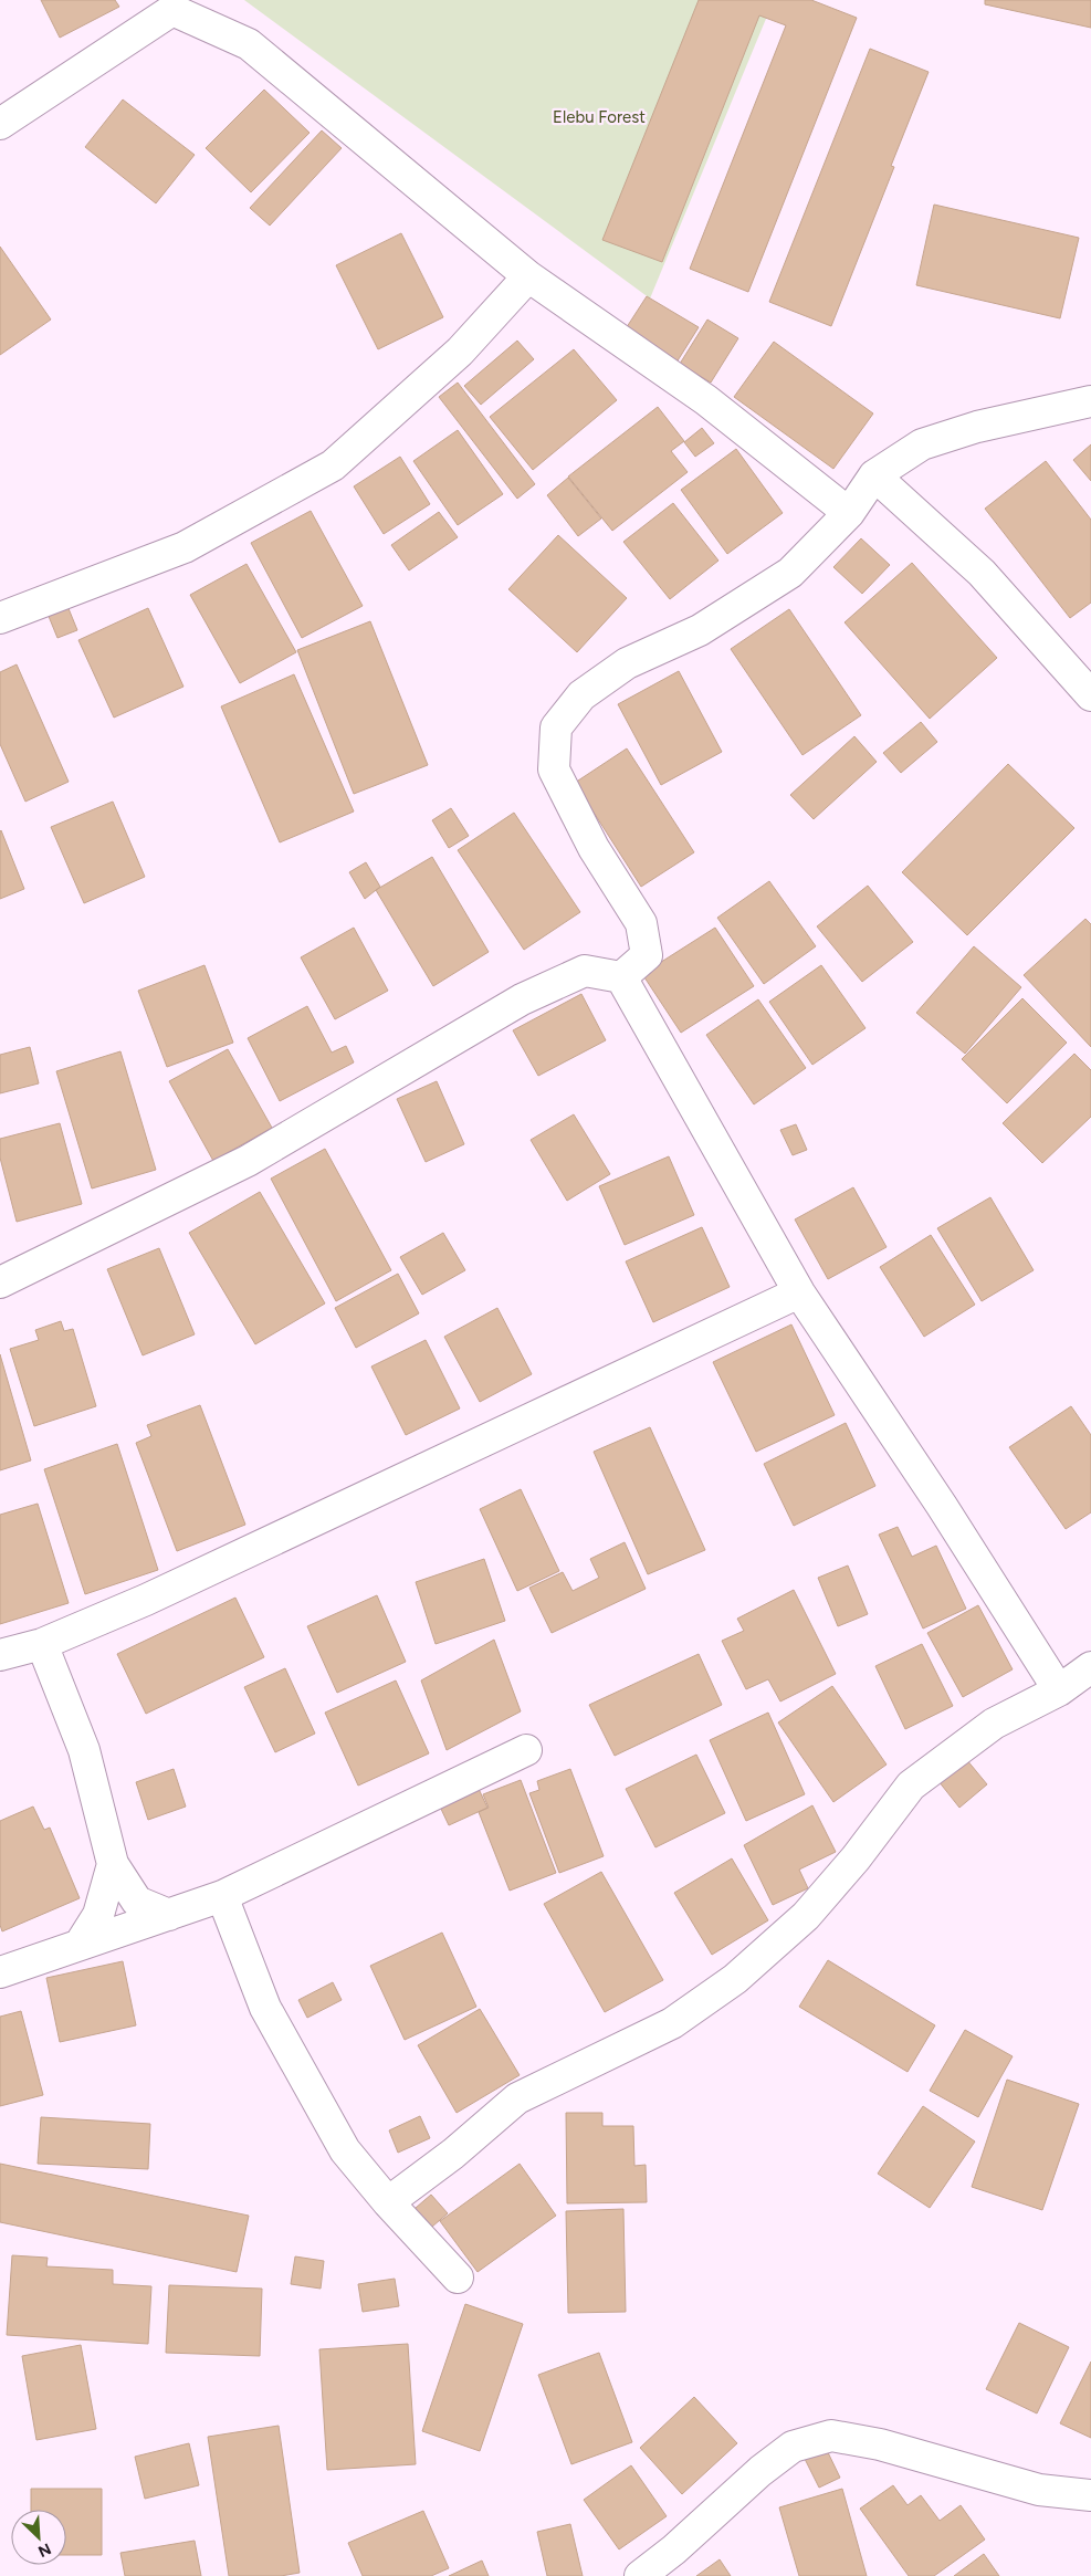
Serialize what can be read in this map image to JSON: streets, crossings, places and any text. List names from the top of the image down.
{
  "parks": ["Elebu Forest"],
  "north": "bottom right"
}
